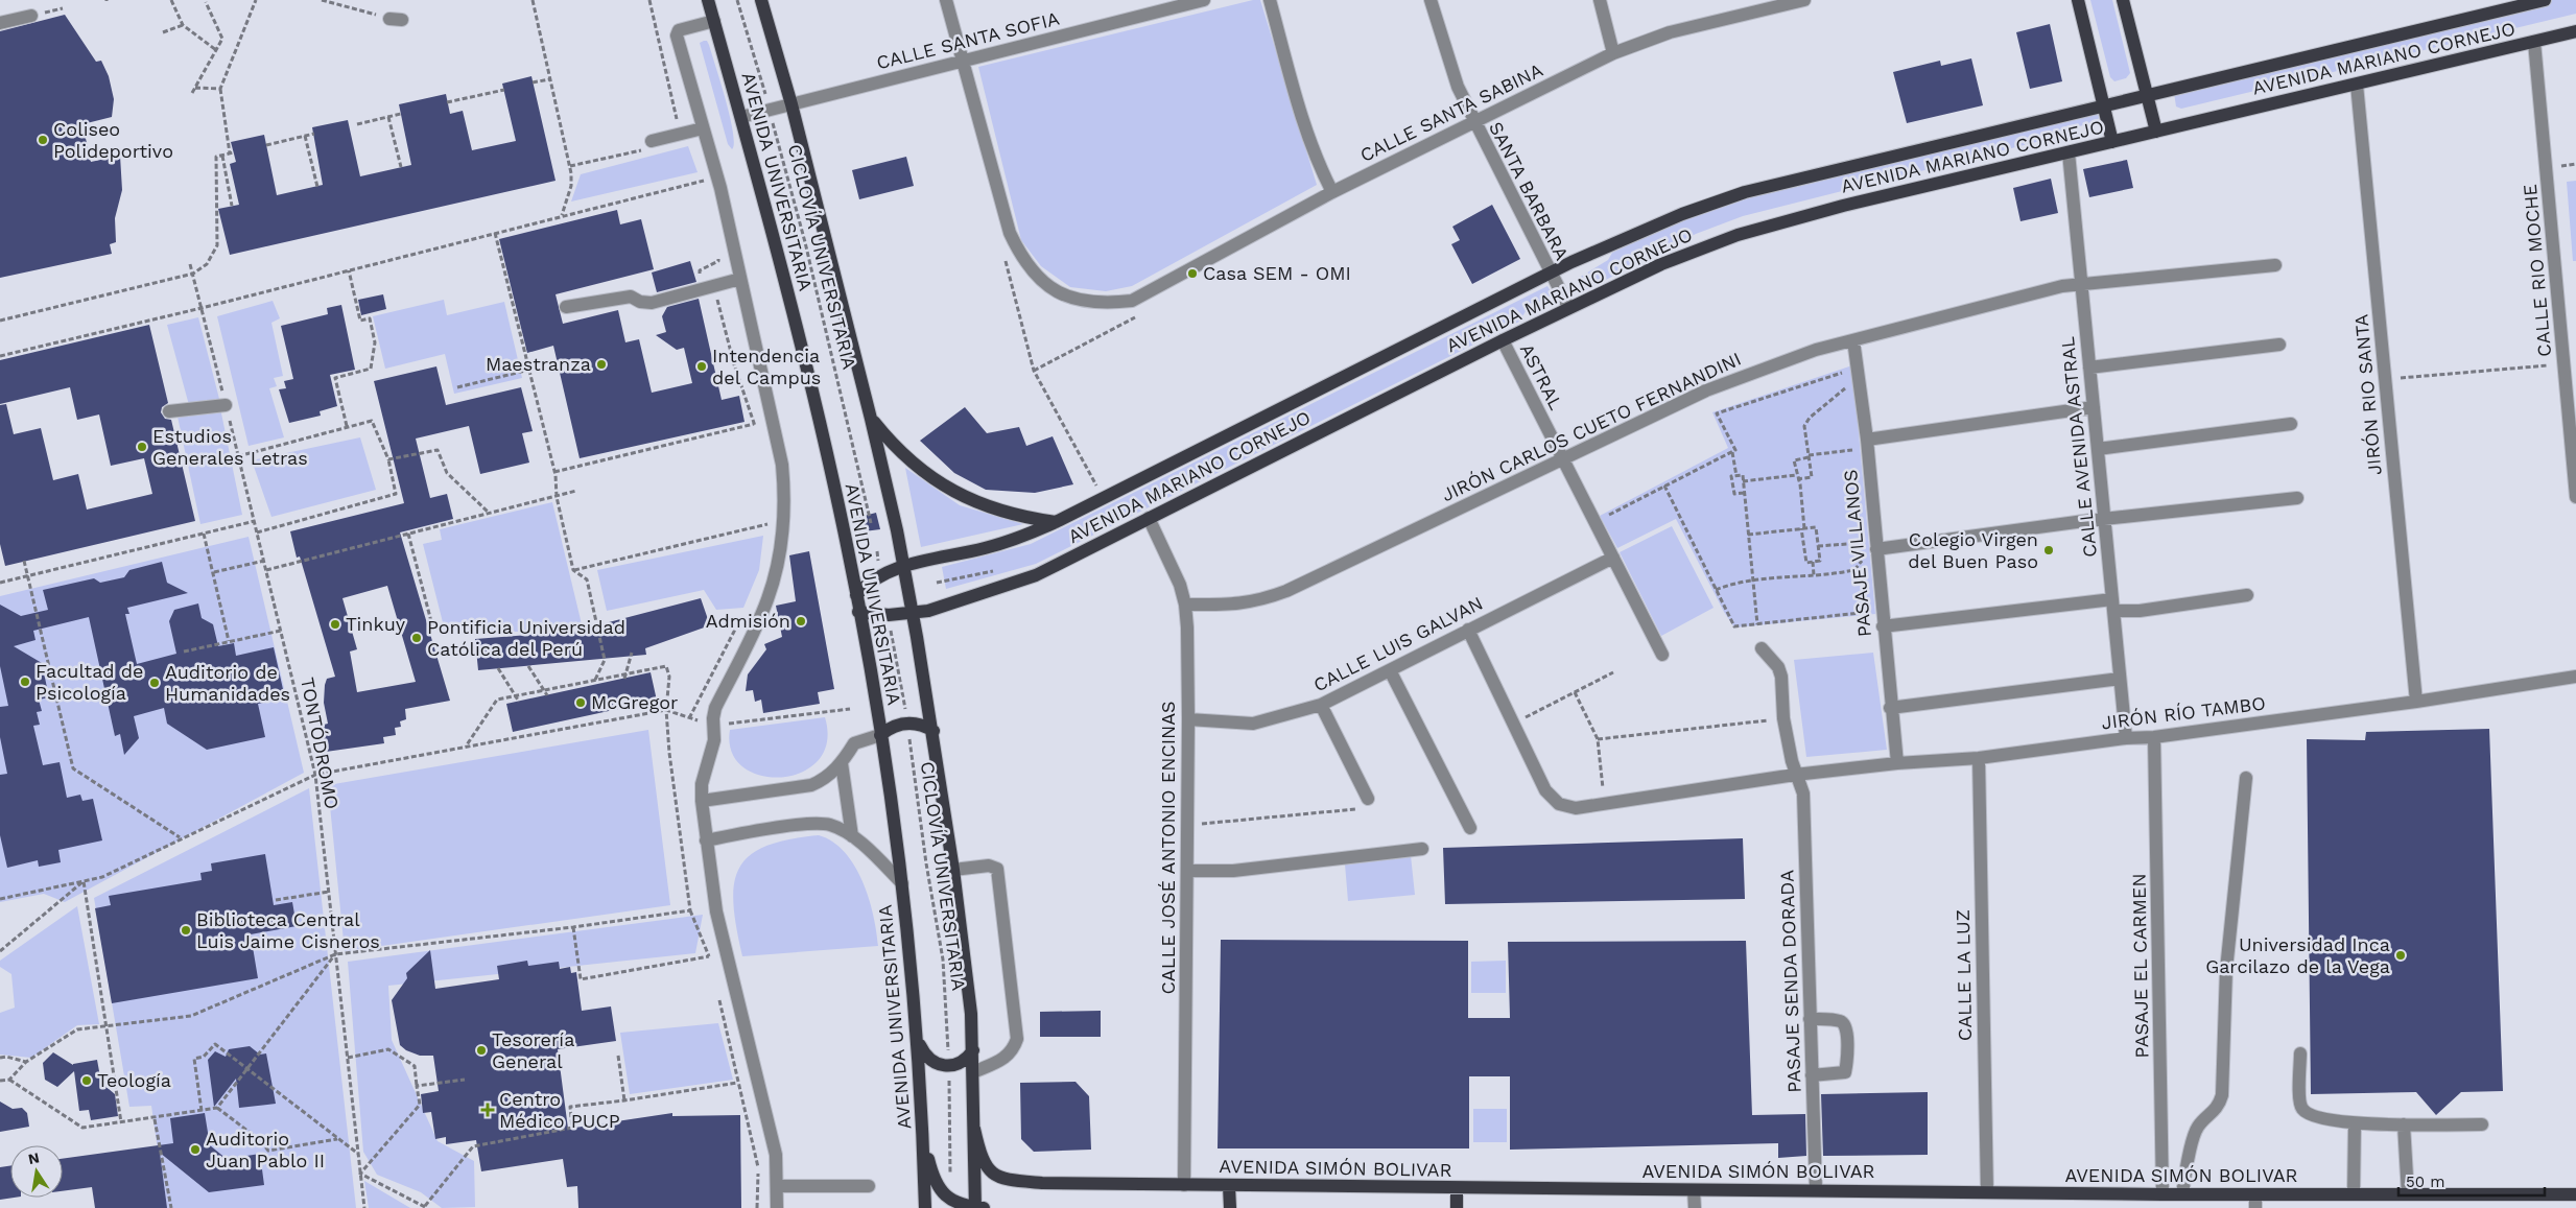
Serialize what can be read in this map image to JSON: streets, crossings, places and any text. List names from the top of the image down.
{
  "streets": {
    "main road": ["AVENIDA MARIANO CORNEJO", "AVENIDA UNIVERSITARIA", "AVENIDA SIMÓN BOLIVAR"],
    "street": [
      "CALLE SANTA SOFIA",
      "CALLE SANTA SABINA",
      "SANTA BARBARA",
      "CALLE RIO MOCHE",
      "ASTRAL",
      "JIRÓN RIO SANTA",
      "JIRÓN CARLOS CUETO FERNANDINI",
      "CALLE AVENIDA ASTRAL",
      "PASAJE VILLANOS",
      "CALLE LUIS GALVAN",
      "JIRÓN RÍO TAMBO",
      "CALLE JOSÉ ANTONIO ENCINAS",
      "PASAJE EL CARMEN",
      "CALLE LA LUZ",
      "PASAJE SENDA DORADA"
    ],
    "path": ["CICLOVÍA UNIVERSITARIA", "TONTÓDROMO"]
  },
  "crossings": [
    ["CALLE SANTA SOFIA", "AVENIDA UNIVERSITARIA"],
    ["CALLE SANTA SOFIA", "CICLOVÍA UNIVERSITARIA"],
    ["AVENIDA MARIANO CORNEJO", "AVENIDA UNIVERSITARIA"],
    ["AVENIDA MARIANO CORNEJO", "SANTA BARBARA"],
    ["AVENIDA MARIANO CORNEJO", "CICLOVÍA UNIVERSITARIA"],
    ["AVENIDA MARIANO CORNEJO", "CALLE RIO MOCHE"],
    ["AVENIDA MARIANO CORNEJO", "ASTRAL"],
    ["AVENIDA MARIANO CORNEJO", "JIRÓN RIO SANTA"],
    ["AVENIDA MARIANO CORNEJO", "CALLE AVENIDA ASTRAL"],
    ["AVENIDA MARIANO CORNEJO", "CALLE JOSÉ ANTONIO ENCINAS"],
    ["CALLE SANTA SABINA", "SANTA BARBARA"],
    ["AVENIDA UNIVERSITARIA", "AVENIDA SIMÓN BOLIVAR"],
    ["ASTRAL", "JIRÓN CARLOS CUETO FERNANDINI"],
    ["ASTRAL", "CALLE LUIS GALVAN"],
    ["JIRÓN RIO SANTA", "JIRÓN RÍO TAMBO"],
    ["JIRÓN CARLOS CUETO FERNANDINI", "CALLE AVENIDA ASTRAL"],
    ["JIRÓN CARLOS CUETO FERNANDINI", "PASAJE VILLANOS"],
    ["JIRÓN CARLOS CUETO FERNANDINI", "CALLE JOSÉ ANTONIO ENCINAS"],
    ["CALLE AVENIDA ASTRAL", "JIRÓN RÍO TAMBO"],
    ["PASAJE VILLANOS", "JIRÓN RÍO TAMBO"],
    ["CALLE LUIS GALVAN", "JIRÓN RÍO TAMBO"],
    ["CALLE LUIS GALVAN", "CALLE JOSÉ ANTONIO ENCINAS"],
    ["JIRÓN RÍO TAMBO", "PASAJE EL CARMEN"],
    ["JIRÓN RÍO TAMBO", "CALLE LA LUZ"],
    ["JIRÓN RÍO TAMBO", "PASAJE SENDA DORADA"],
    ["CALLE JOSÉ ANTONIO ENCINAS", "AVENIDA SIMÓN BOLIVAR"],
    ["PASAJE EL CARMEN", "AVENIDA SIMÓN BOLIVAR"],
    ["CALLE LA LUZ", "AVENIDA SIMÓN BOLIVAR"],
    ["PASAJE SENDA DORADA", "AVENIDA SIMÓN BOLIVAR"]
  ],
  "places": {
    "other": [
      "Coliseo Polideportivo",
      "Casa SEM - OMI",
      "Maestranza",
      "Intendencia del Campus",
      "Estudios Generales Letras",
      "Colegio Virgen del Buen Paso",
      "Admisión",
      "Tinkuy",
      "Pontificia Universidad Católica del Perú",
      "Facultad de Psicología",
      "Auditorio de Humanidades",
      "McGregor",
      "Biblioteca Central Luis Jaime Cisneros",
      "Universidad Inca Garcilazo de la Vega",
      "Tesorería General",
      "Teología",
      "Auditorio Juan Pablo II"
    ],
    "health": ["Centro Médico PUCP"]
  },
  "scale_bar": "50 m",
  "north": "top"
}
